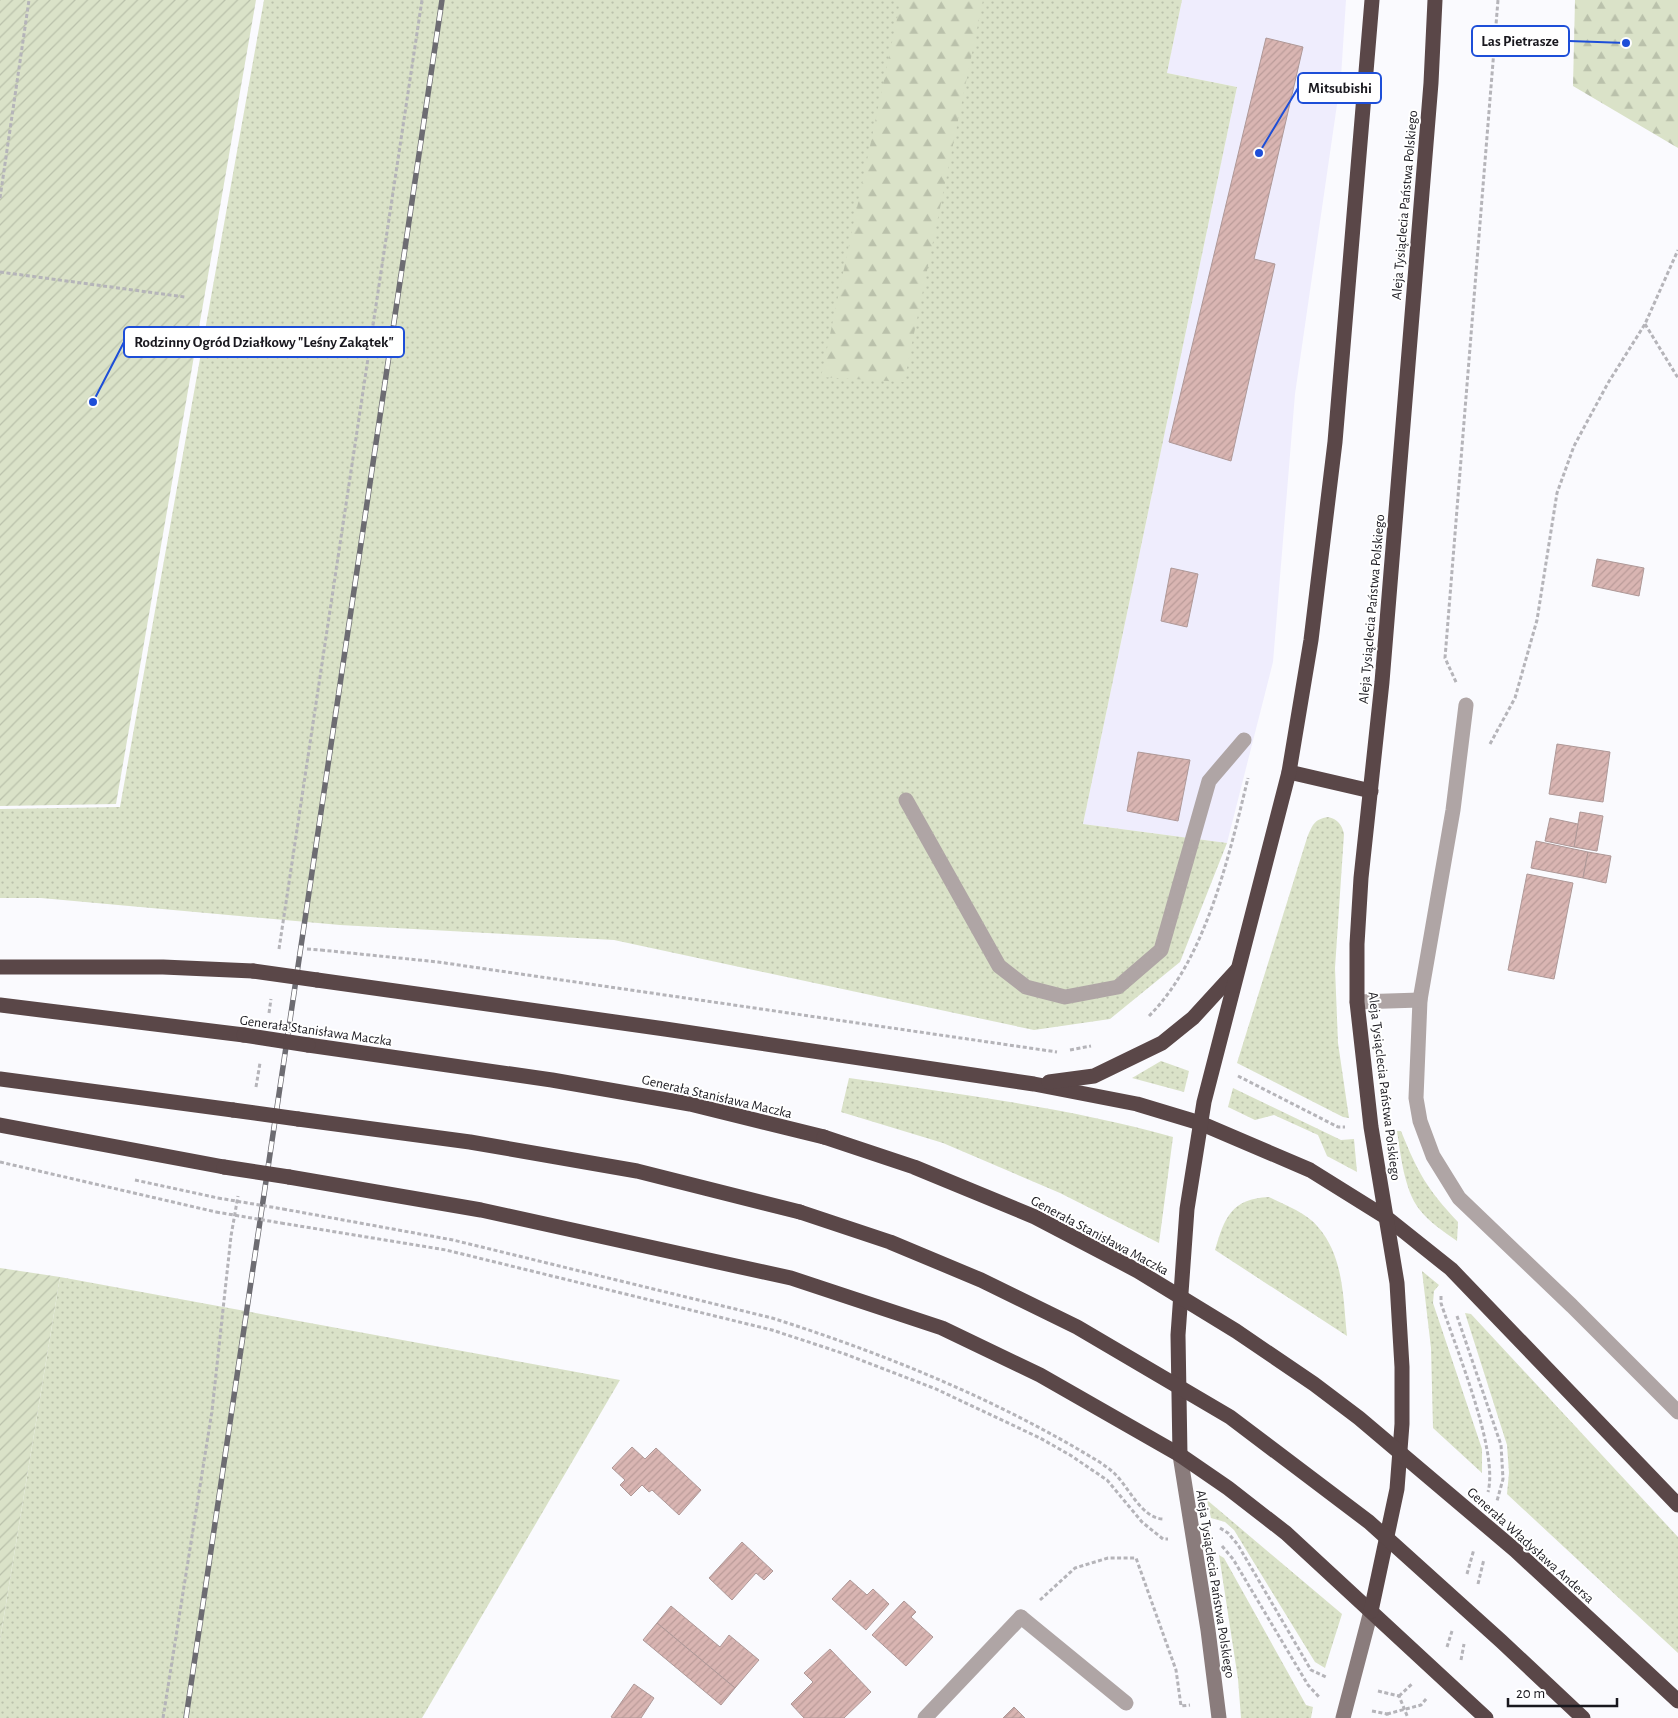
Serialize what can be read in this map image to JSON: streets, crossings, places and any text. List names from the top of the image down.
{
  "streets": {
    "highway": ["Aleja Tysiąclecia Państwa Polskiego", "Generała Stanisława Maczka", "Generała Władysława Andersa"]
  },
  "crossings": [
    ["Generała Stanisława Maczka", "Generała Władysława Andersa"]
  ],
  "places": ["Las Pietrasze", "Mitsubishi", "Rodzinny Ogród Działkowy \"Leśny Zakątek\""],
  "scale_bar": "20 m"
}
